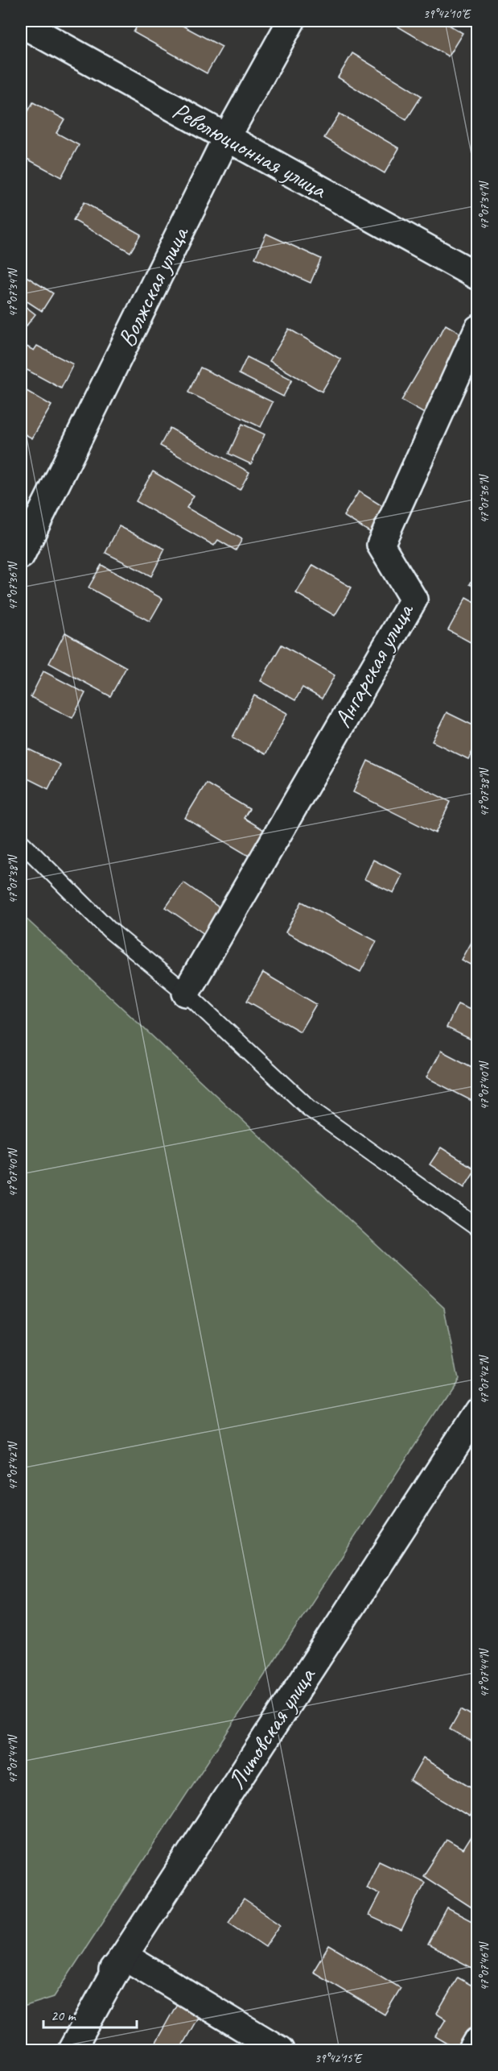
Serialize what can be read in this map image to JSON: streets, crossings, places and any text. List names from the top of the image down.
{
  "streets": {
    "street": [
      "Революционная улица",
      "Волжская улица",
      "Ангарская улица",
      "Литовская улица"
    ]
  },
  "crossings": [
    ["Революционная улица", "Волжская улица"]
  ],
  "scale_bar": "20 m",
  "coordinates": [
    "39°42'10\"E",
    "47°07'34\"N",
    "47°07'36\"N",
    "47°07'38\"N",
    "47°07'40\"N",
    "47°07'42\"N",
    "47°07'44\"N",
    "47°07'46\"N",
    "39°42'15\"E"
  ]
}
